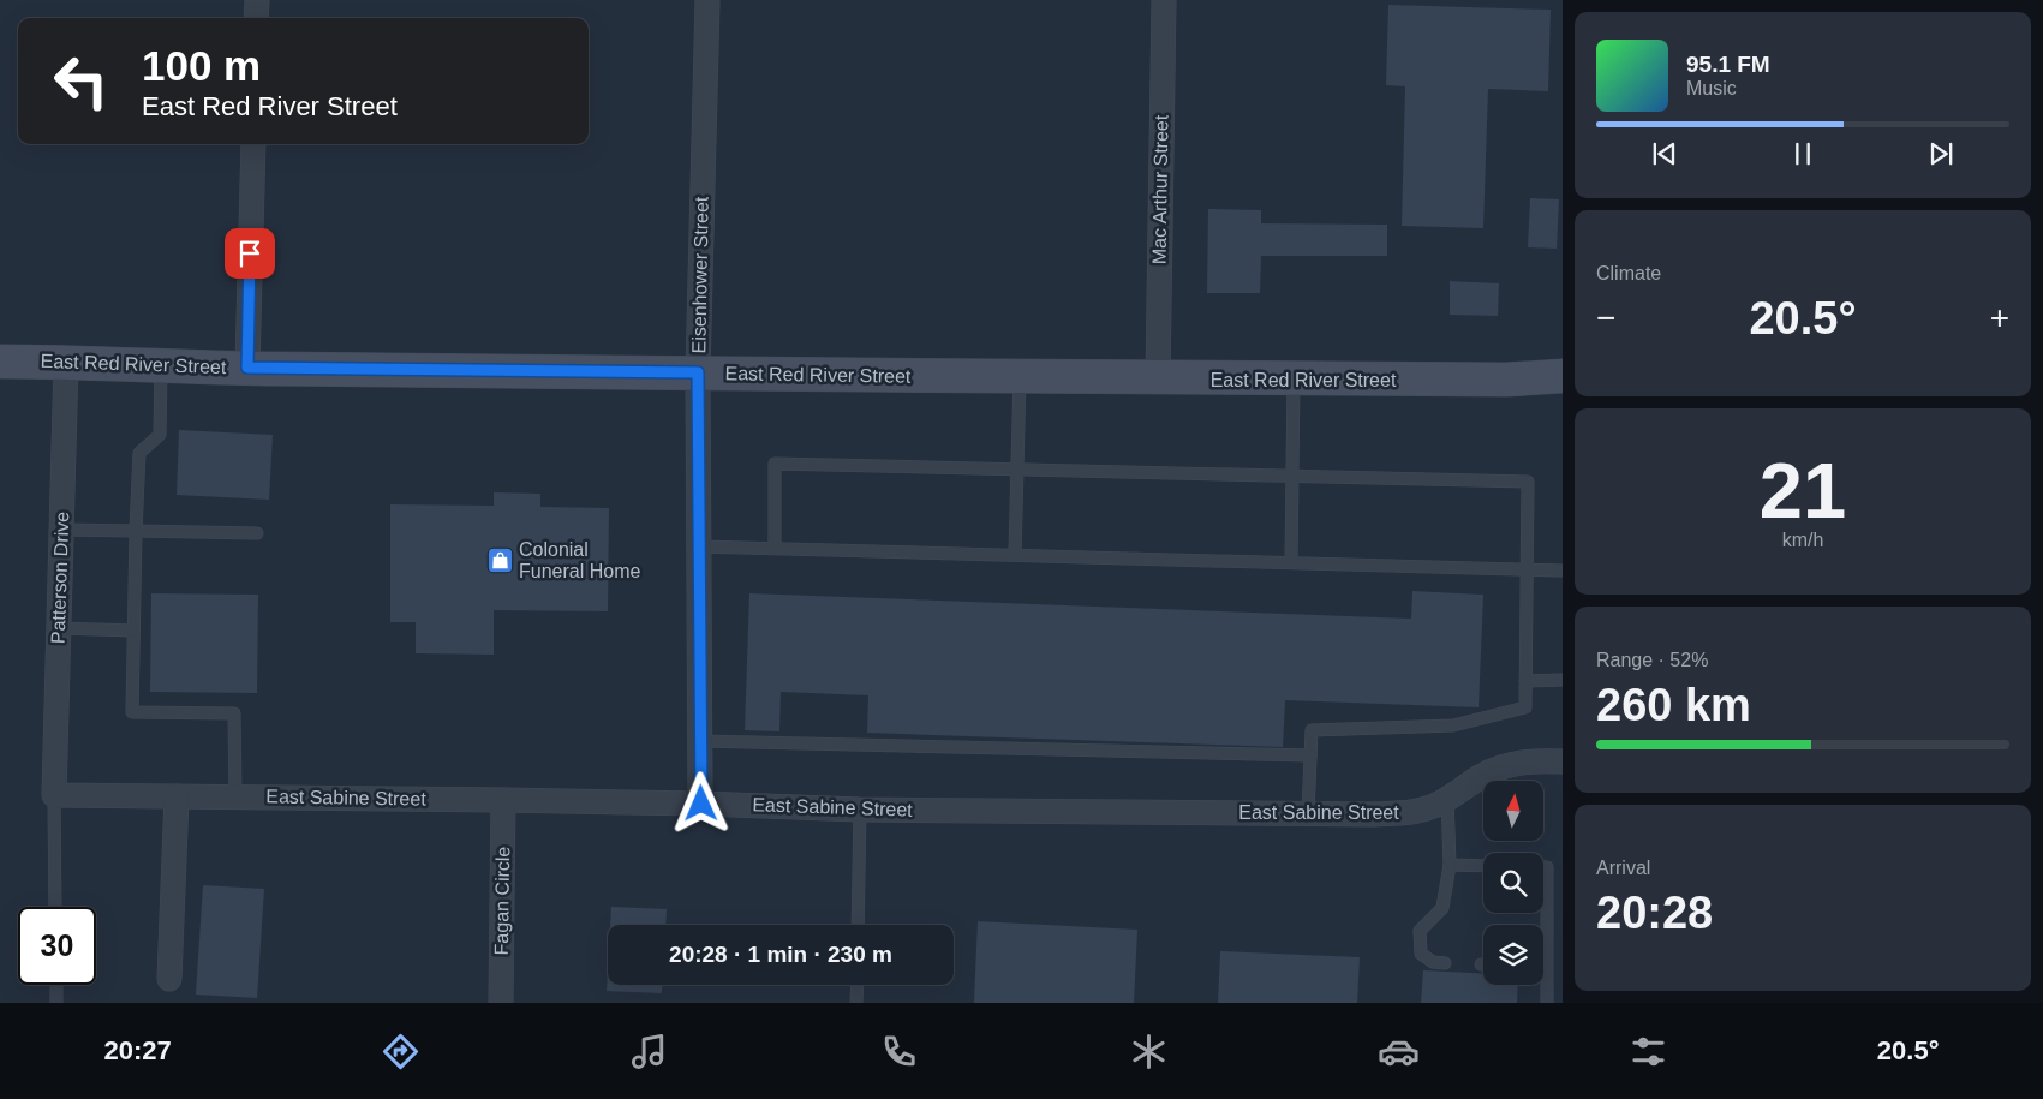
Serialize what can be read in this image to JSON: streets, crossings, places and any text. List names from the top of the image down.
{
  "streets": {
    "street": [
      "Mac Arthur Street",
      "Eisenhower Street",
      "East Red River Street",
      "Patterson Drive",
      "East Sabine Street",
      "Fagan Circle"
    ]
  },
  "crossings": [
    ["Mac Arthur Street", "East Red River Street"],
    ["Eisenhower Street", "East Red River Street"],
    ["Eisenhower Street", "East Sabine Street"],
    ["East Red River Street", "Patterson Drive"],
    ["Patterson Drive", "East Sabine Street"],
    ["East Sabine Street", "Fagan Circle"]
  ],
  "places": {
    "shop": ["Colonial Funeral Home"]
  },
  "north": "top",
  "page": {
    "turn": ["100 m", "East Red River Street"],
    "song": ["95.1 FM", "Music"],
    "tile": [
      "Climate",
      ["21", "km/h"],
      ["Range · 52%", "260 km"],
      ["Arrival", "20:28"]
    ],
    "heat": ["−", "20.5°", "+"],
    "limit": "30",
    "trip": "20:28 · 1 min · 230 m",
    "tabs": ["20:27", "20.5°"]
  }
}
